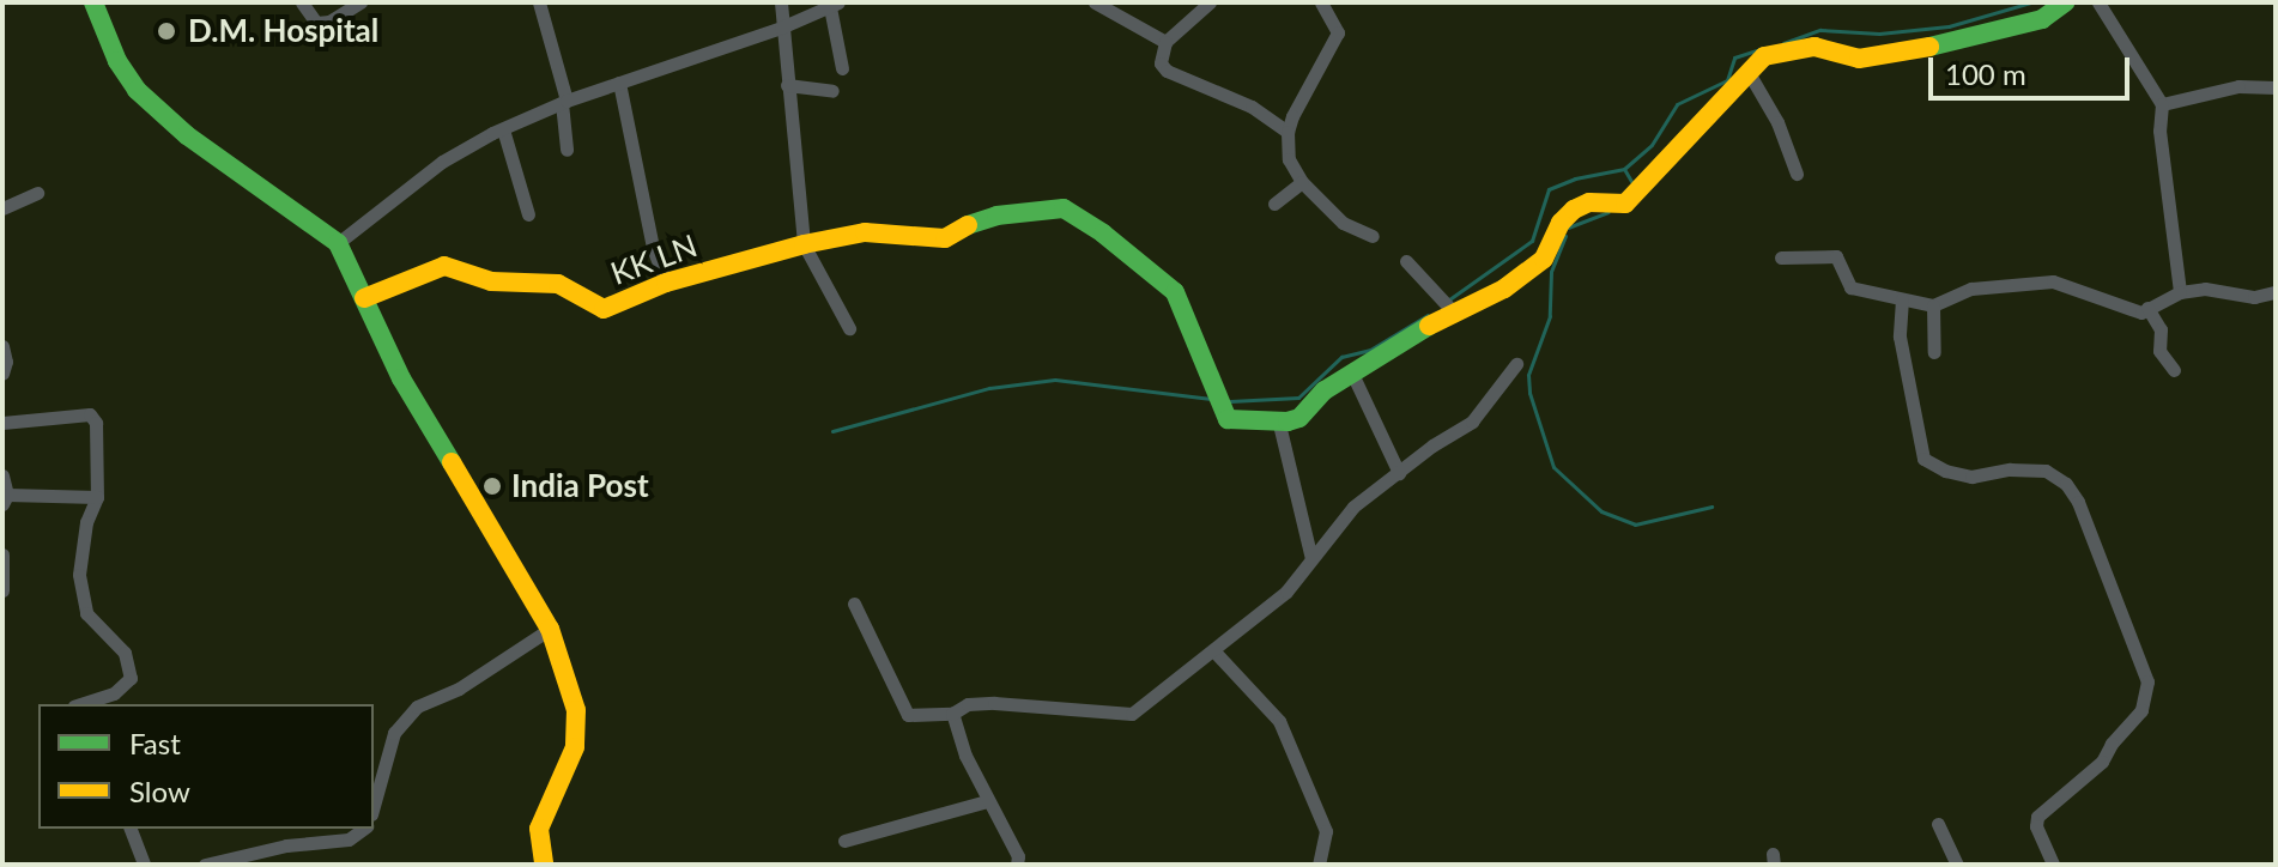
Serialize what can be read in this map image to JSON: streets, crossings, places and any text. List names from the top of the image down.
{
  "streets": {
    "street": ["KK LN"]
  },
  "places": ["D.M. Hospital", "India Post"],
  "legend": ["Fast", "Slow"],
  "scale_bar": "100 m"
}
